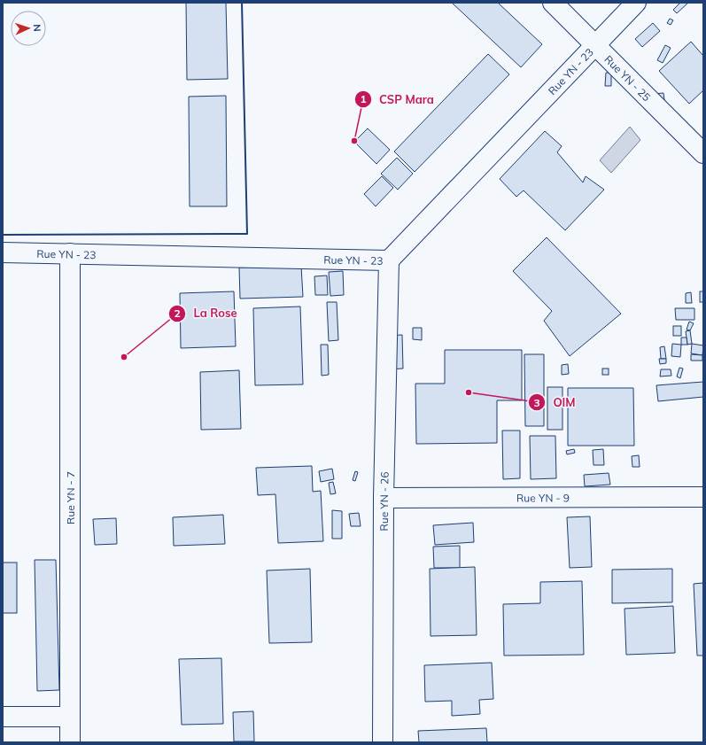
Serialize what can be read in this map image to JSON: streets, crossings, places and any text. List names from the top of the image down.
{
  "streets": {
    "street": [
      "Rue YN - 23",
      "Rue YN - 25",
      "Rue YN - 9",
      "Rue YN - 7",
      "Rue YN - 26"
    ]
  },
  "crossings": [
    ["Rue YN - 23", "Rue YN - 25"],
    ["Rue YN - 23", "Rue YN - 7"],
    ["Rue YN - 23", "Rue YN - 26"],
    ["Rue YN - 9", "Rue YN - 26"]
  ],
  "places": ["CSP Mara", "La Rose", "OIM"],
  "north": "right"
}
